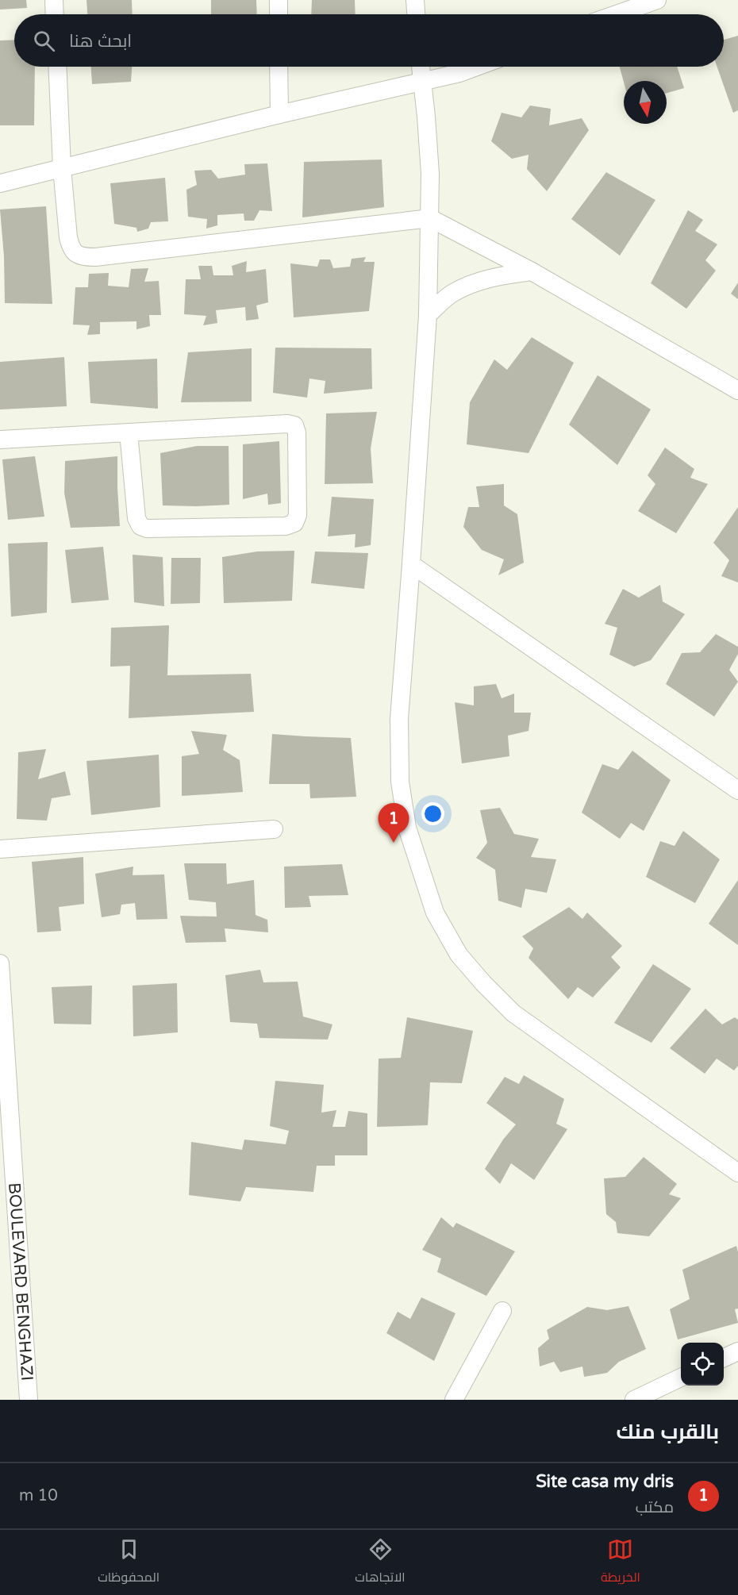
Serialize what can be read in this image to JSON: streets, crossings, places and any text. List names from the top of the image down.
{
  "streets": {
    "street": ["BOULEVARD BENGHAZI"]
  },
  "north": "bottom",
  "page": {
    "search": "ابحث هنا",
    "pins": "1",
    "heading": "بالقرب منك",
    "list": [
      {
        "mark": "1",
        "name": "Site casa my dris",
        "note": "مكتب",
        "value": "10 m"
      }
    ],
    "nav": ["الخريطة", "الاتجاهات", "المحفوظات"]
  }
}
